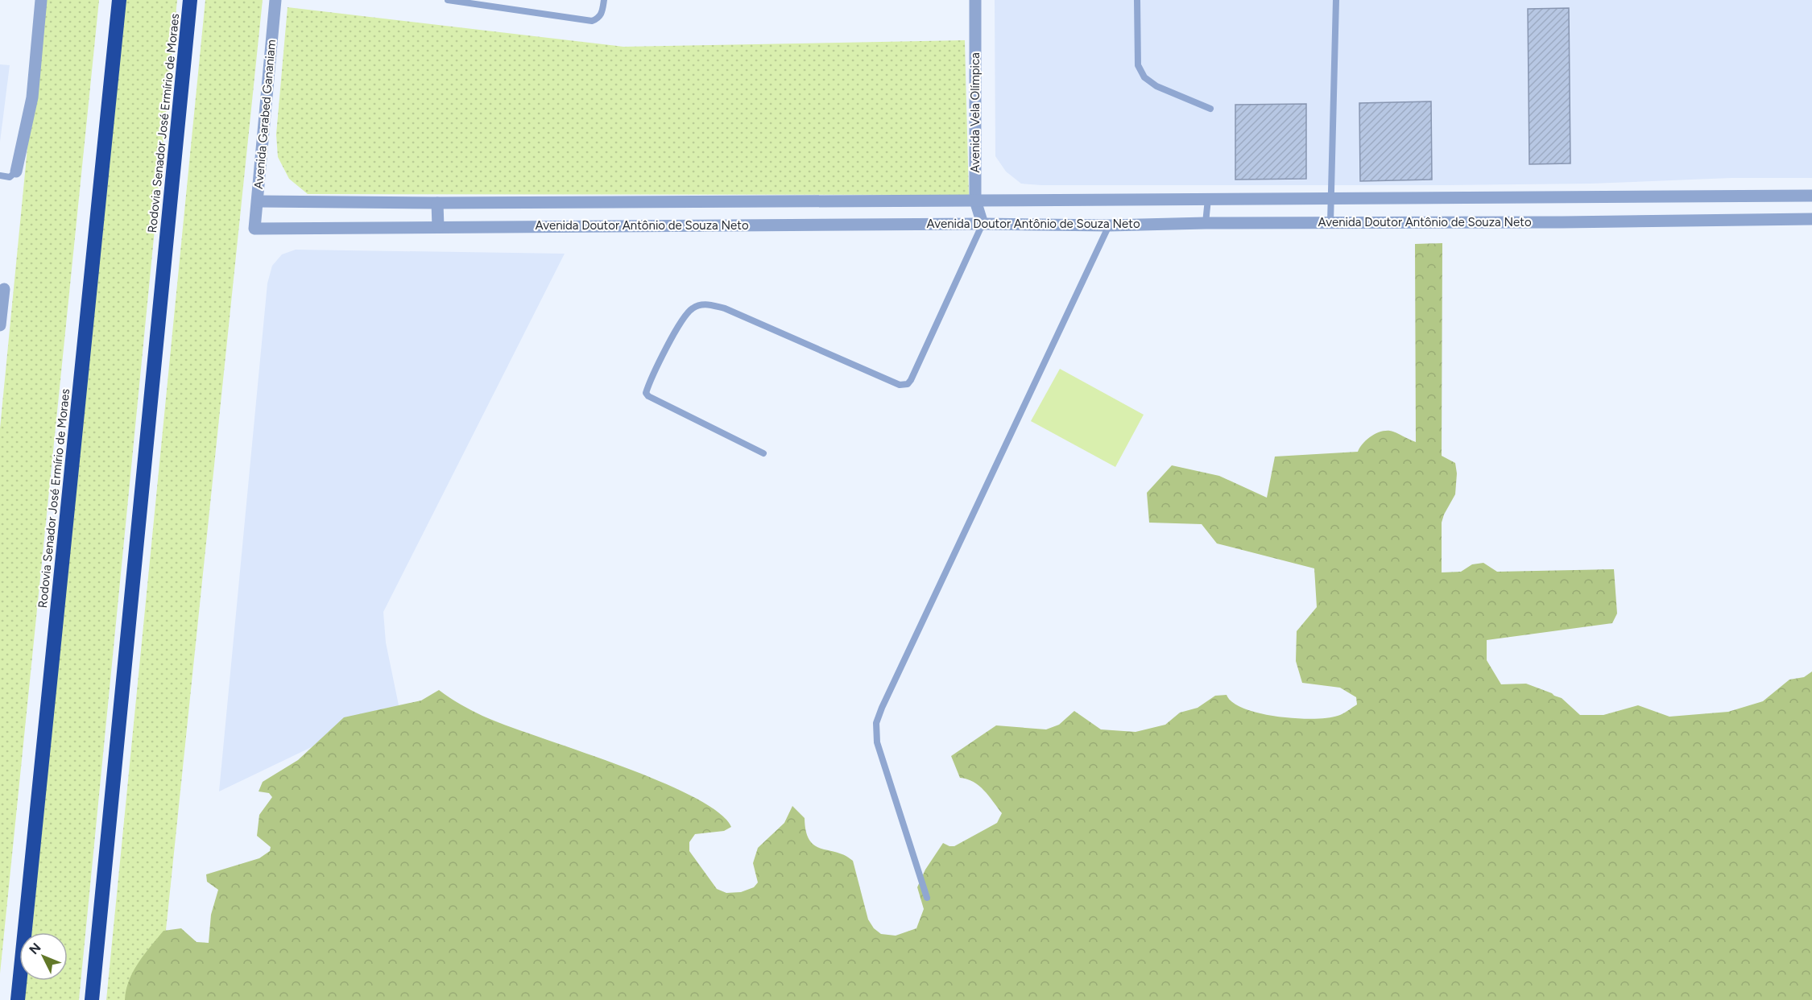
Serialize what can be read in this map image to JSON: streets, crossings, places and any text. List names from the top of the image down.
{
  "streets": {
    "highway": ["Rodovia Senador José Ermírio de Moraes"],
    "street": ["Avenida Vela Olímpica", "Avenida Garabed Gananiam", "Avenida Doutor Antônio de Souza Neto"]
  },
  "crossings": [
    ["Avenida Vela Olímpica", "Avenida Doutor Antônio de Souza Neto"],
    ["Avenida Garabed Gananiam", "Avenida Doutor Antônio de Souza Neto"]
  ],
  "north": "top left"
}
